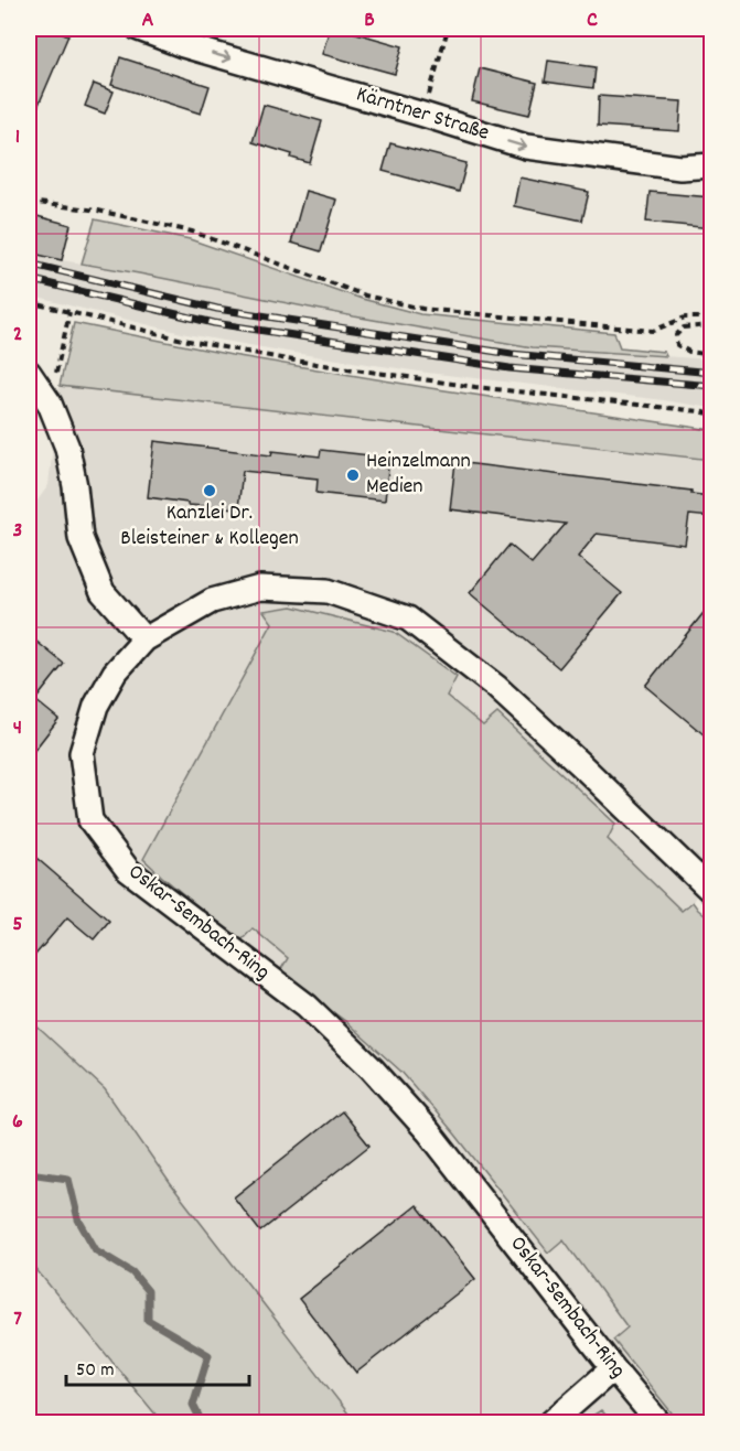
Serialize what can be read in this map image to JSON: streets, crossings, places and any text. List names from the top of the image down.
{
  "streets": {
    "street": ["Kärntner Straße", "Oskar-Sembach-Ring"]
  },
  "one_way": ["Kärntner Straße"],
  "places": ["Heinzelmann Medien", "Kanzlei Dr. Bleisteiner & Kollegen"],
  "scale_bar": "50 m",
  "grid": {
    "columns": ["A", "B", "C"],
    "rows": [
      "1",
      "2",
      "3",
      "4",
      "5",
      "6",
      "7"
    ]
  }
}
